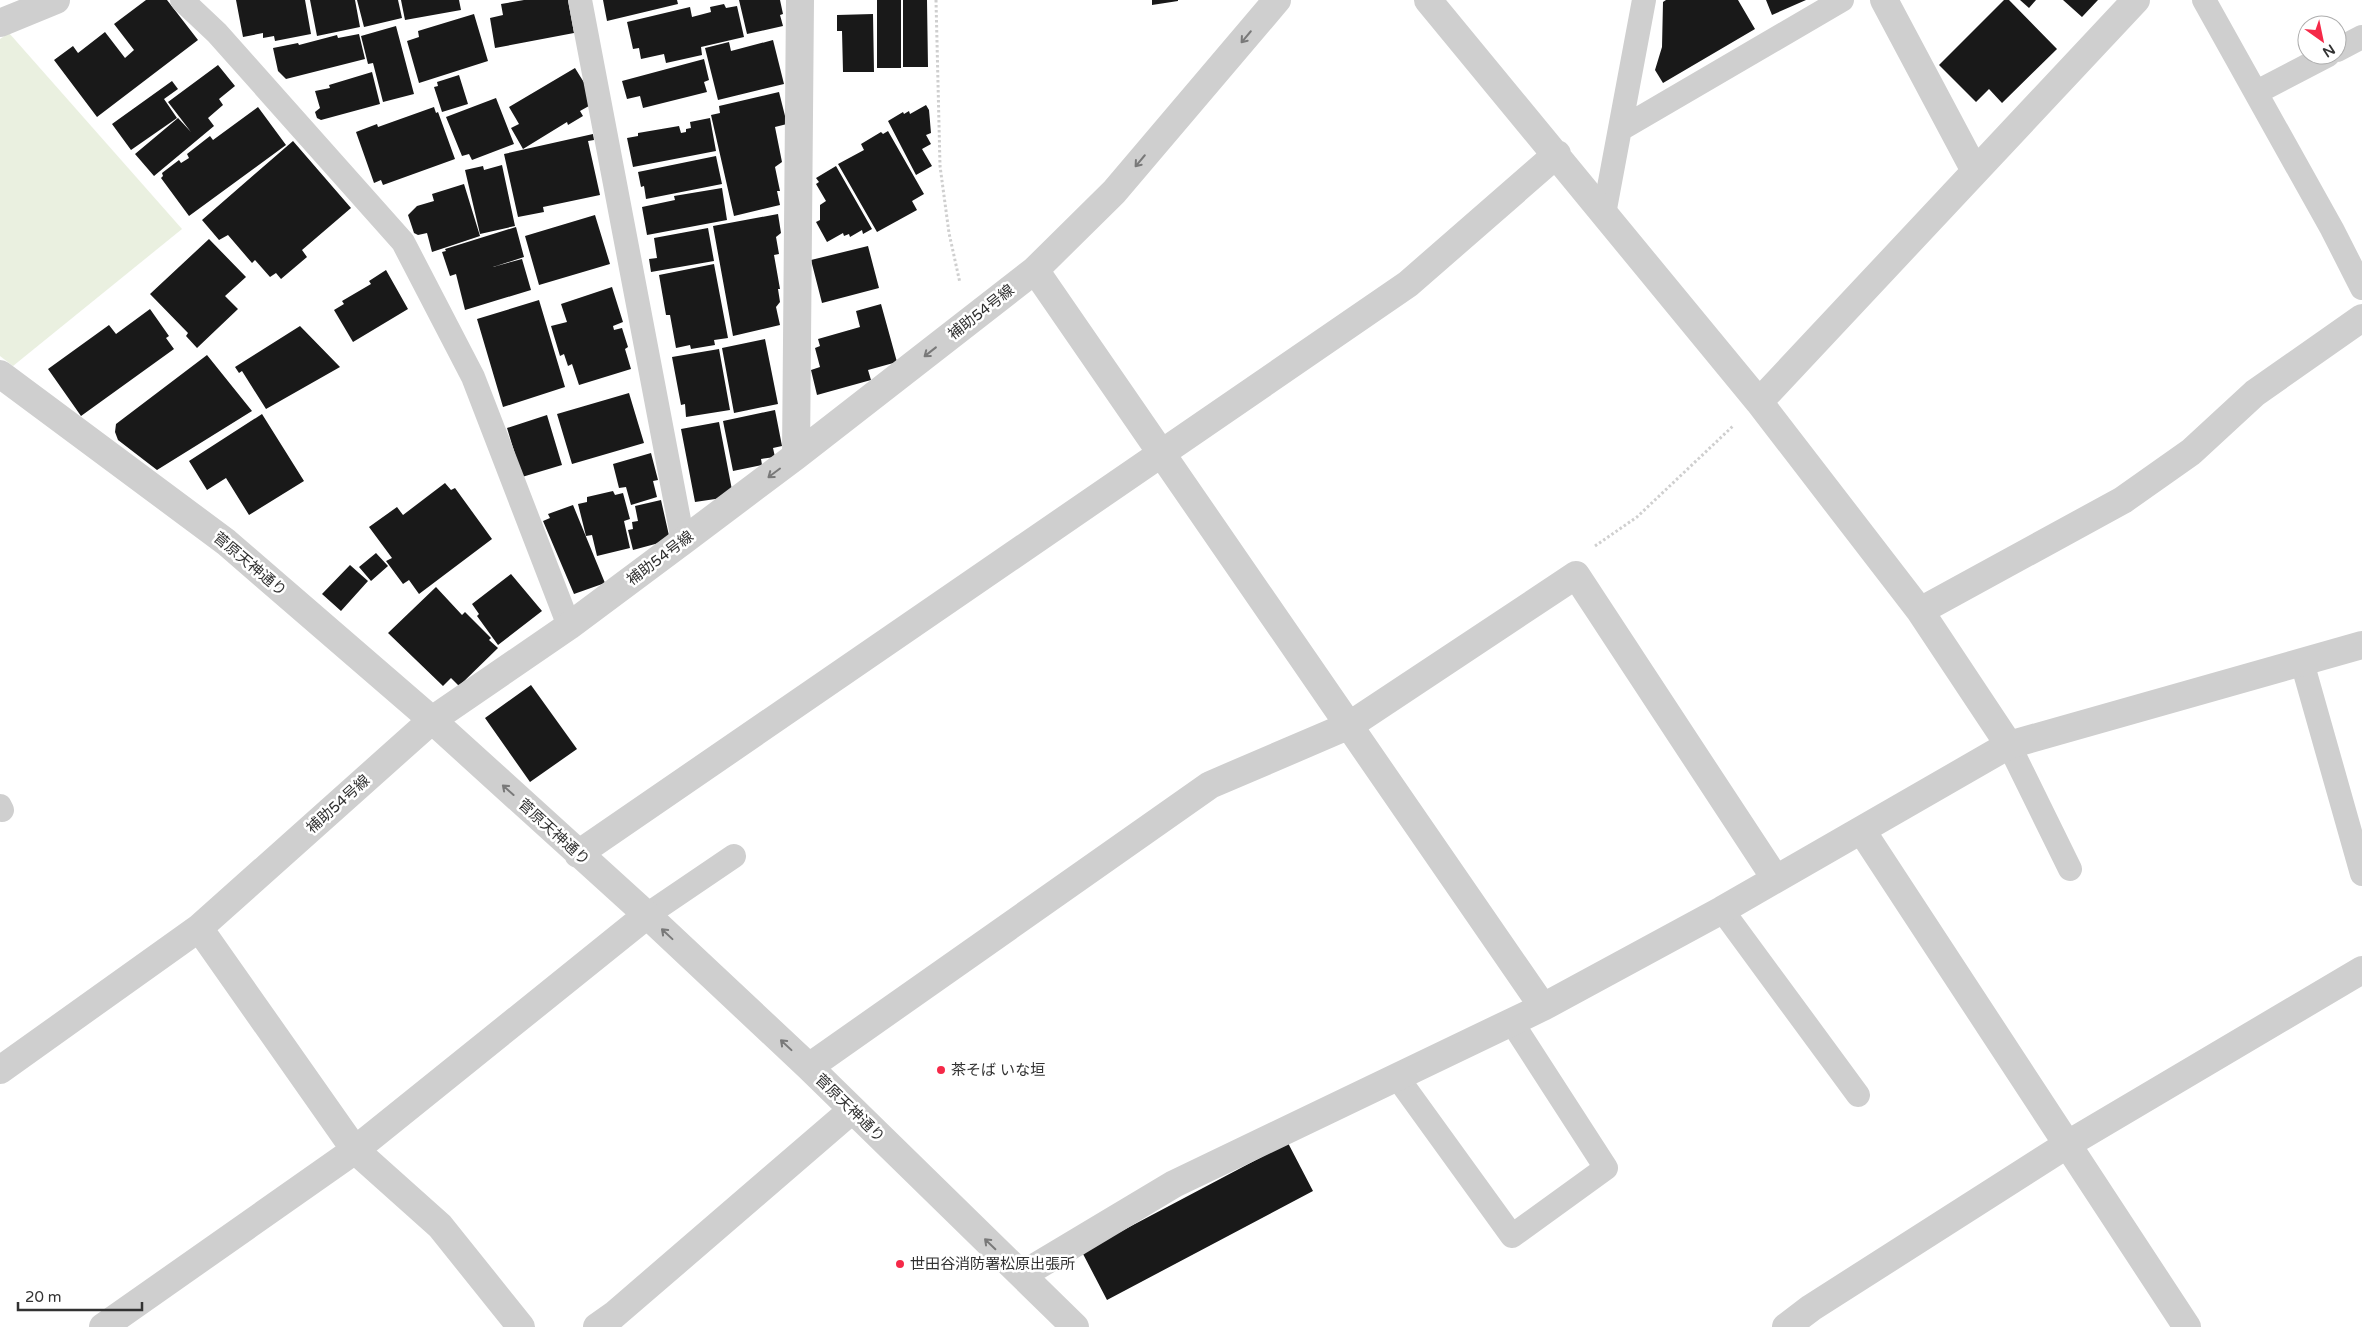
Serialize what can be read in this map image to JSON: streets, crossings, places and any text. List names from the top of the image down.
{
  "streets": {
    "street": ["補助54号線", "菅原天神通り"]
  },
  "crossings": [
    ["補助54号線", "菅原天神通り"]
  ],
  "one_way": ["菅原天神通り"],
  "places": ["茶そば いな垣", "世田谷消防署松原出張所"],
  "scale_bar": "20 m",
  "north": "bottom right"
}
